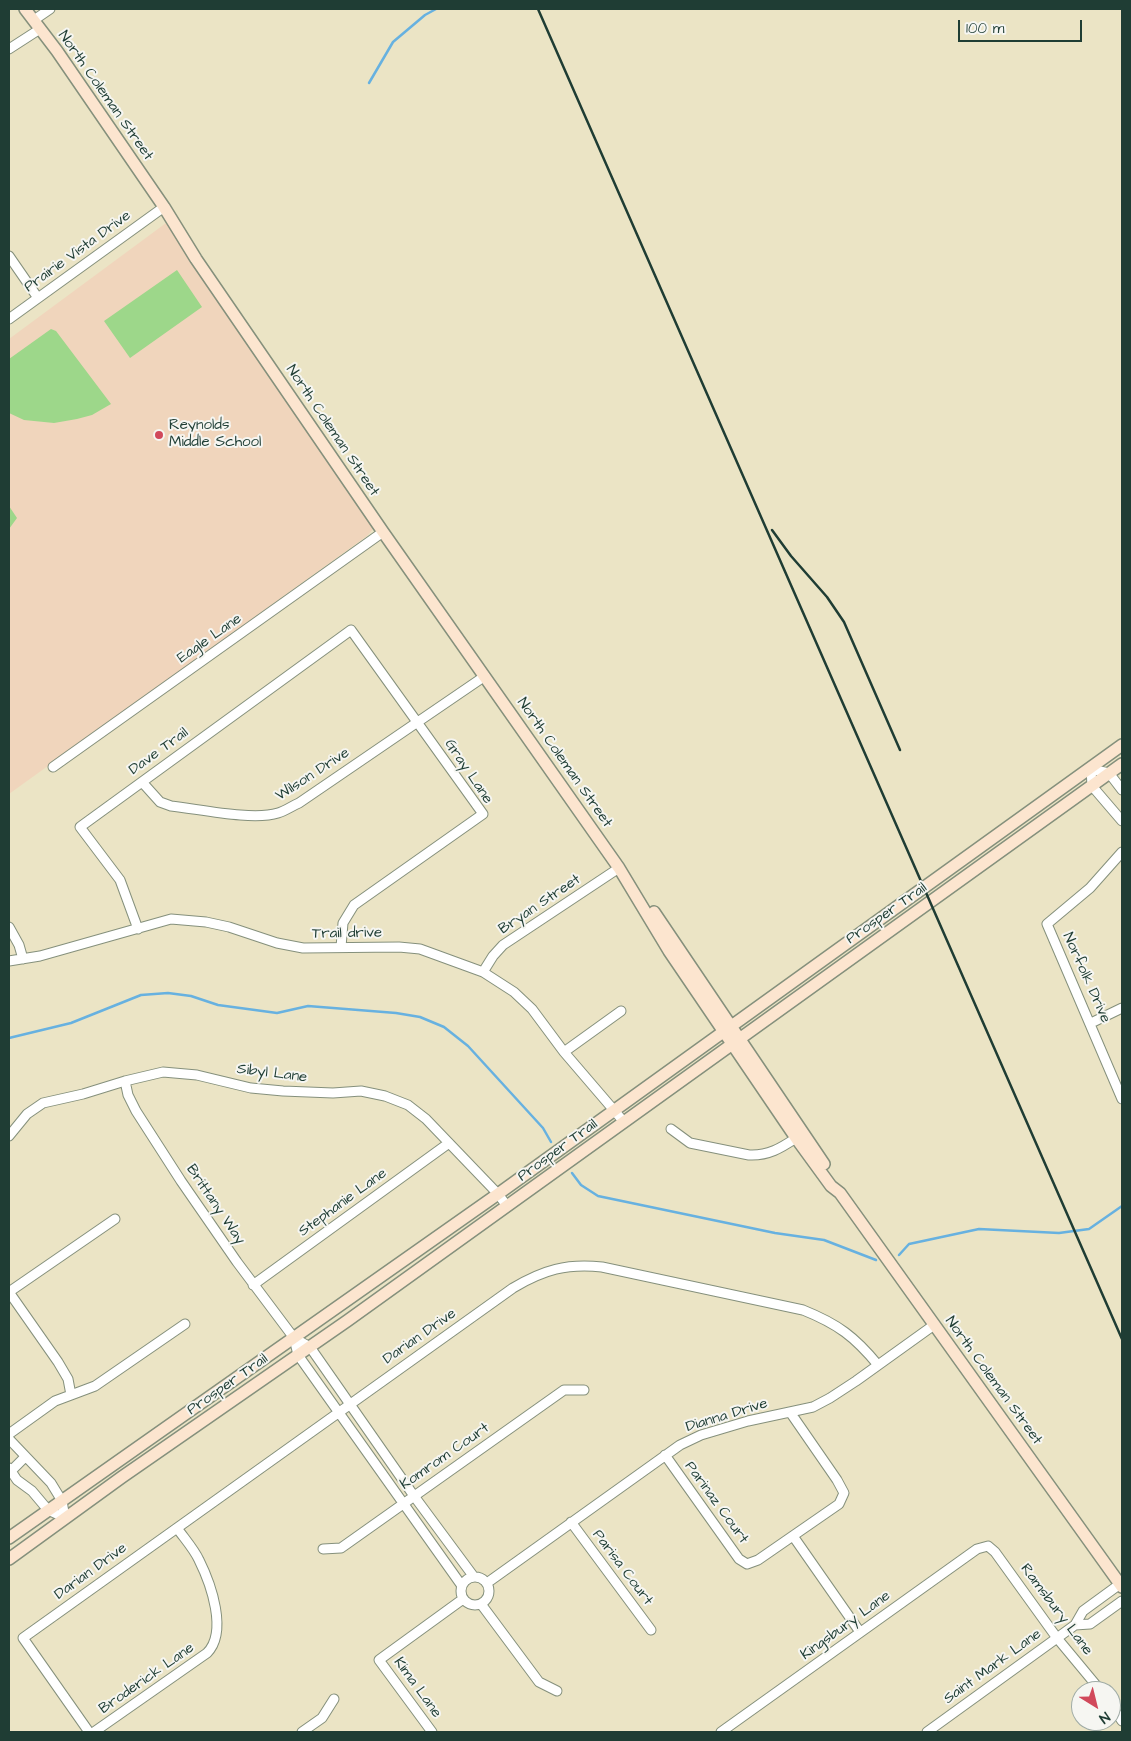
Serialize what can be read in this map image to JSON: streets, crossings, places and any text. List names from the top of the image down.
{
  "streets": {
    "main road": ["North Coleman Street", "Prosper Trail"],
    "street": [
      "Prairie Vista Drive",
      "Eagle Lane",
      "Dave Trail",
      "Gray Lane",
      "Wilson Drive",
      "Bryan Street",
      "Trail drive",
      "Norfolk Drive",
      "Sibyl Lane",
      "Stephanie Lane",
      "Brittany Way",
      "Darian Drive",
      "Dianna Drive",
      "Komrom Court",
      "Parinaz Court",
      "Parisa Court",
      "Ramsbury Lane",
      "Kingsbury Lane",
      "Saint Mark Lane",
      "Broderick Lane",
      "Kima Lane"
    ]
  },
  "crossings": [
    ["North Coleman Street", "Prairie Vista Drive"],
    ["North Coleman Street", "Eagle Lane"],
    ["North Coleman Street", "Wilson Drive"],
    ["North Coleman Street", "Bryan Street"],
    ["North Coleman Street", "Prosper Trail"],
    ["North Coleman Street", "Dianna Drive"],
    ["North Coleman Street", "Saint Mark Lane"],
    ["Dave Trail", "Gray Lane"],
    ["Dave Trail", "Wilson Drive"],
    ["Dave Trail", "Trail drive"],
    ["Gray Lane", "Wilson Drive"],
    ["Gray Lane", "Trail drive"],
    ["Bryan Street", "Trail drive"],
    ["Prosper Trail", "Trail drive"],
    ["Prosper Trail", "Sibyl Lane"],
    ["Prosper Trail", "Brittany Way"],
    ["Sibyl Lane", "Stephanie Lane"],
    ["Sibyl Lane", "Brittany Way"],
    ["Stephanie Lane", "Brittany Way"],
    ["Brittany Way", "Darian Drive"],
    ["Brittany Way", "Dianna Drive"],
    ["Brittany Way", "Komrom Court"],
    ["Brittany Way", "Kima Lane"],
    ["Darian Drive", "Dianna Drive"],
    ["Darian Drive", "Broderick Lane"],
    ["Dianna Drive", "Parinaz Court"],
    ["Dianna Drive", "Parisa Court"],
    ["Dianna Drive", "Kima Lane"],
    ["Ramsbury Lane", "Kingsbury Lane"],
    ["Ramsbury Lane", "Saint Mark Lane"]
  ],
  "places": ["Reynolds Middle School"],
  "scale_bar": "100 m",
  "north": "bottom right"
}
